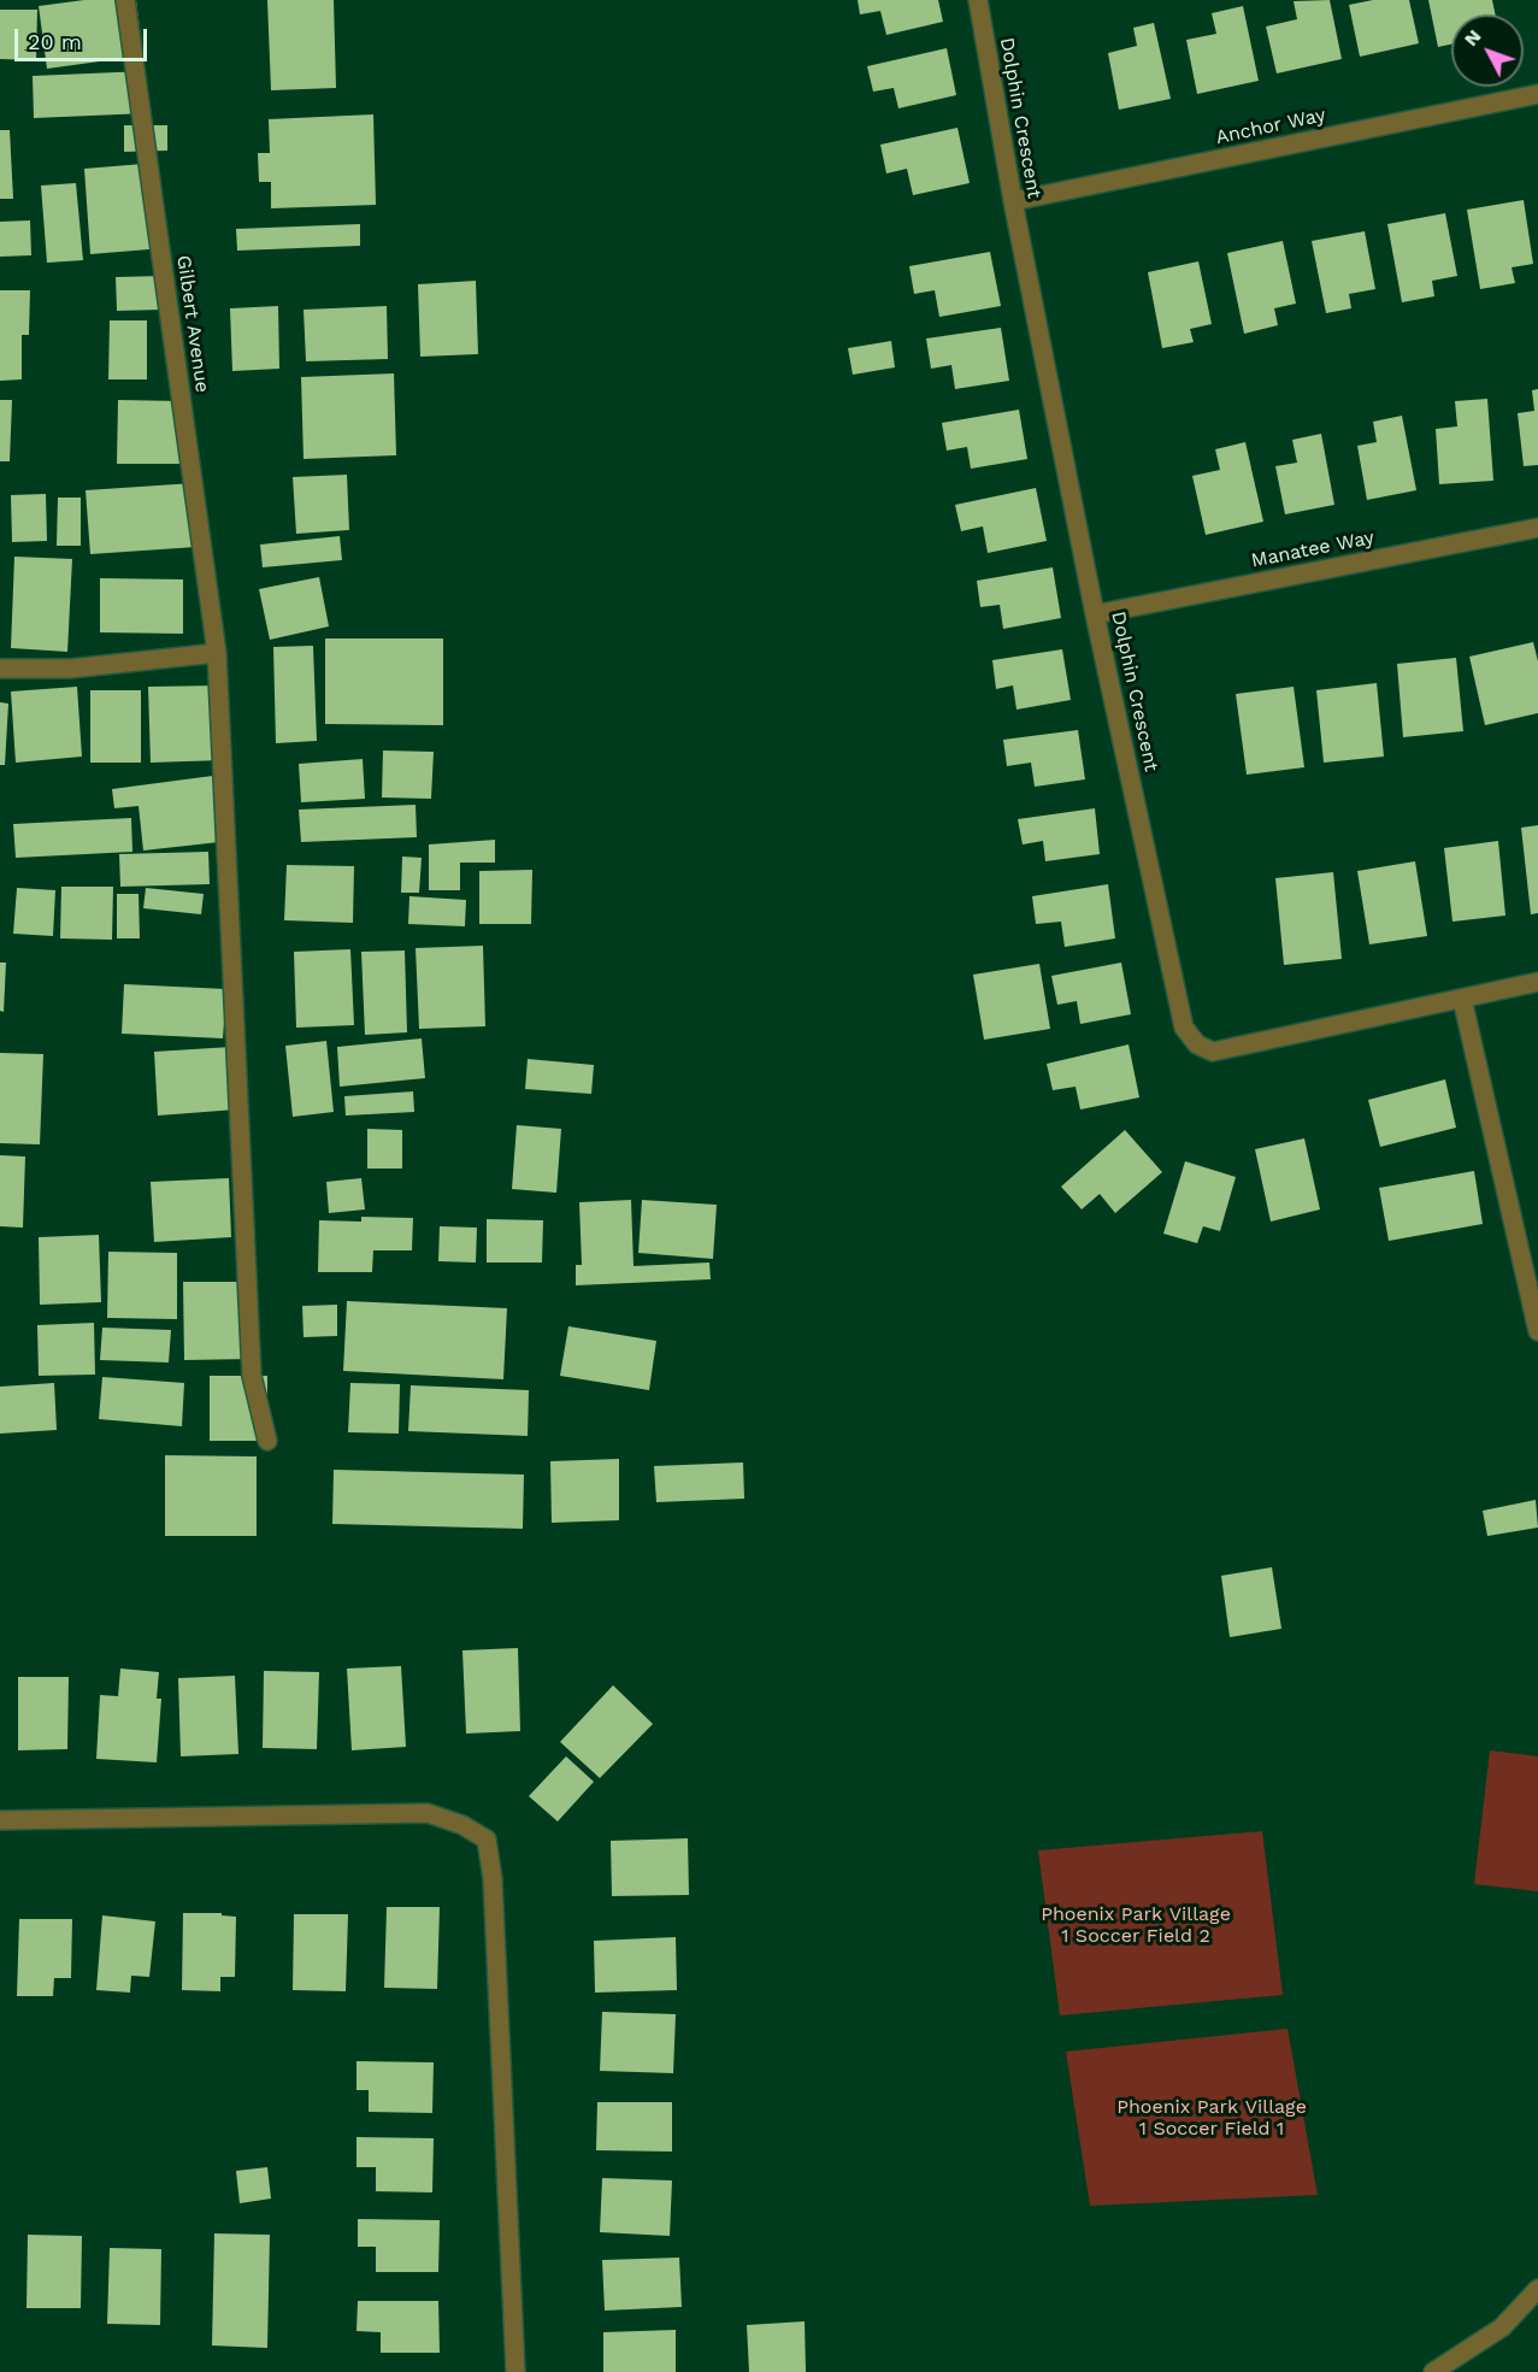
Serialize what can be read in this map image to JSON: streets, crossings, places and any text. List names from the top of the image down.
{
  "streets": {
    "street": [
      "Dolphin Crescent",
      "Anchor Way",
      "Gilbert Avenue",
      "Manatee Way"
    ]
  },
  "crossings": [
    ["Dolphin Crescent", "Anchor Way"],
    ["Dolphin Crescent", "Manatee Way"]
  ],
  "parks": ["Phoenix Park Village 1 Soccer Field 2", "Phoenix Park Village 1 Soccer Field 1"],
  "scale_bar": "20 m",
  "north": "top left"
}
